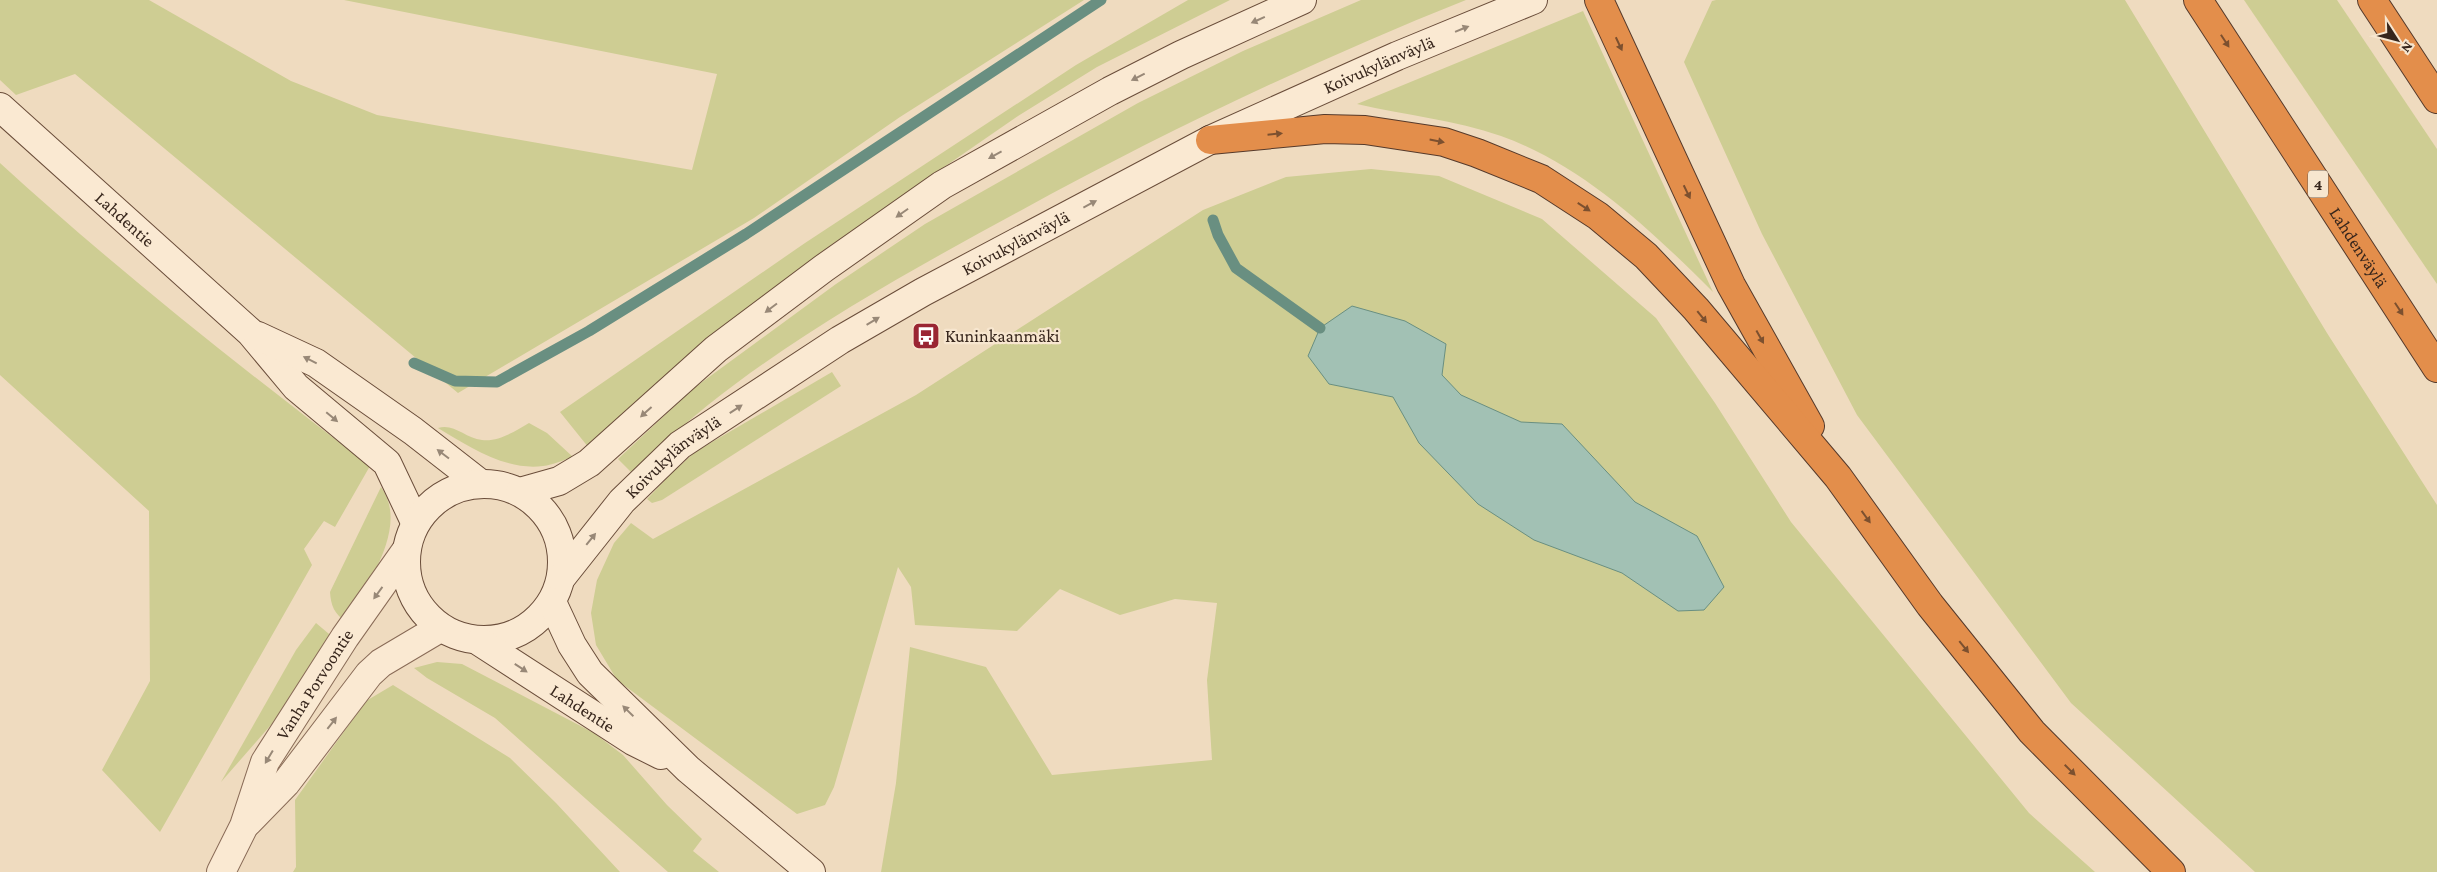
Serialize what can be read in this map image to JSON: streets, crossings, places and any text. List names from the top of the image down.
{
  "streets": {
    "highway": ["4", "Lahdenväylä"],
    "main road": ["Koivukylänväylä", "Lahdentie", "Vanha Porvoontie"]
  },
  "crossings": [
    ["Koivukylänväylä", "Lahdentie"],
    ["Koivukylänväylä", "Vanha Porvoontie"],
    ["Lahdentie", "Vanha Porvoontie"]
  ],
  "one_way": ["Lahdenväylä"],
  "places": {
    "bus stop": ["Kuninkaanmäki"]
  },
  "north": "bottom right"
}
